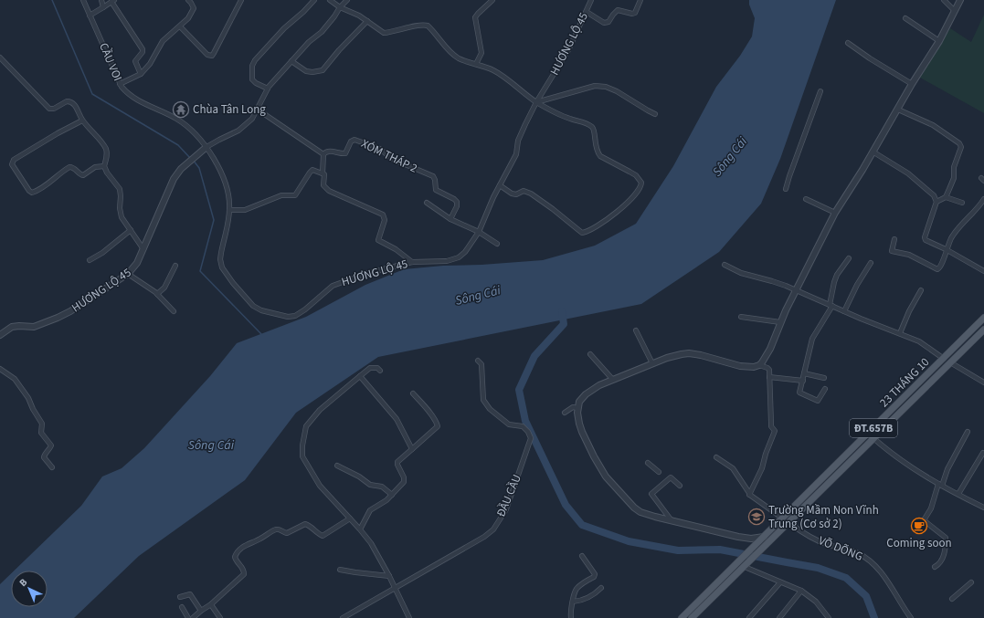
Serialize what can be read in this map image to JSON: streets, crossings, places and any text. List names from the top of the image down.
{
  "streets": {
    "main road": ["23 THÁNG 10", "ĐT.657B"],
    "street": [
      "HƯƠNG LỘ 45",
      "CẦU VOI",
      "XÓM THÁP 2",
      "ĐẦU CẦU",
      "VÕ DÕNG"
    ]
  },
  "crossings": [
    ["HƯƠNG LỘ 45", "CẦU VOI"],
    ["23 THÁNG 10", "ĐT.657B"],
    ["23 THÁNG 10", "VÕ DÕNG"]
  ],
  "water": ["Sông Cái"],
  "places": {
    "temple": ["Chùa Tân Long"],
    "school or university": ["Trường Mầm Non Vĩnh Trung (Cơ sở 2)"],
    "cafe": ["Coming soon"]
  },
  "north": "top left"
}
